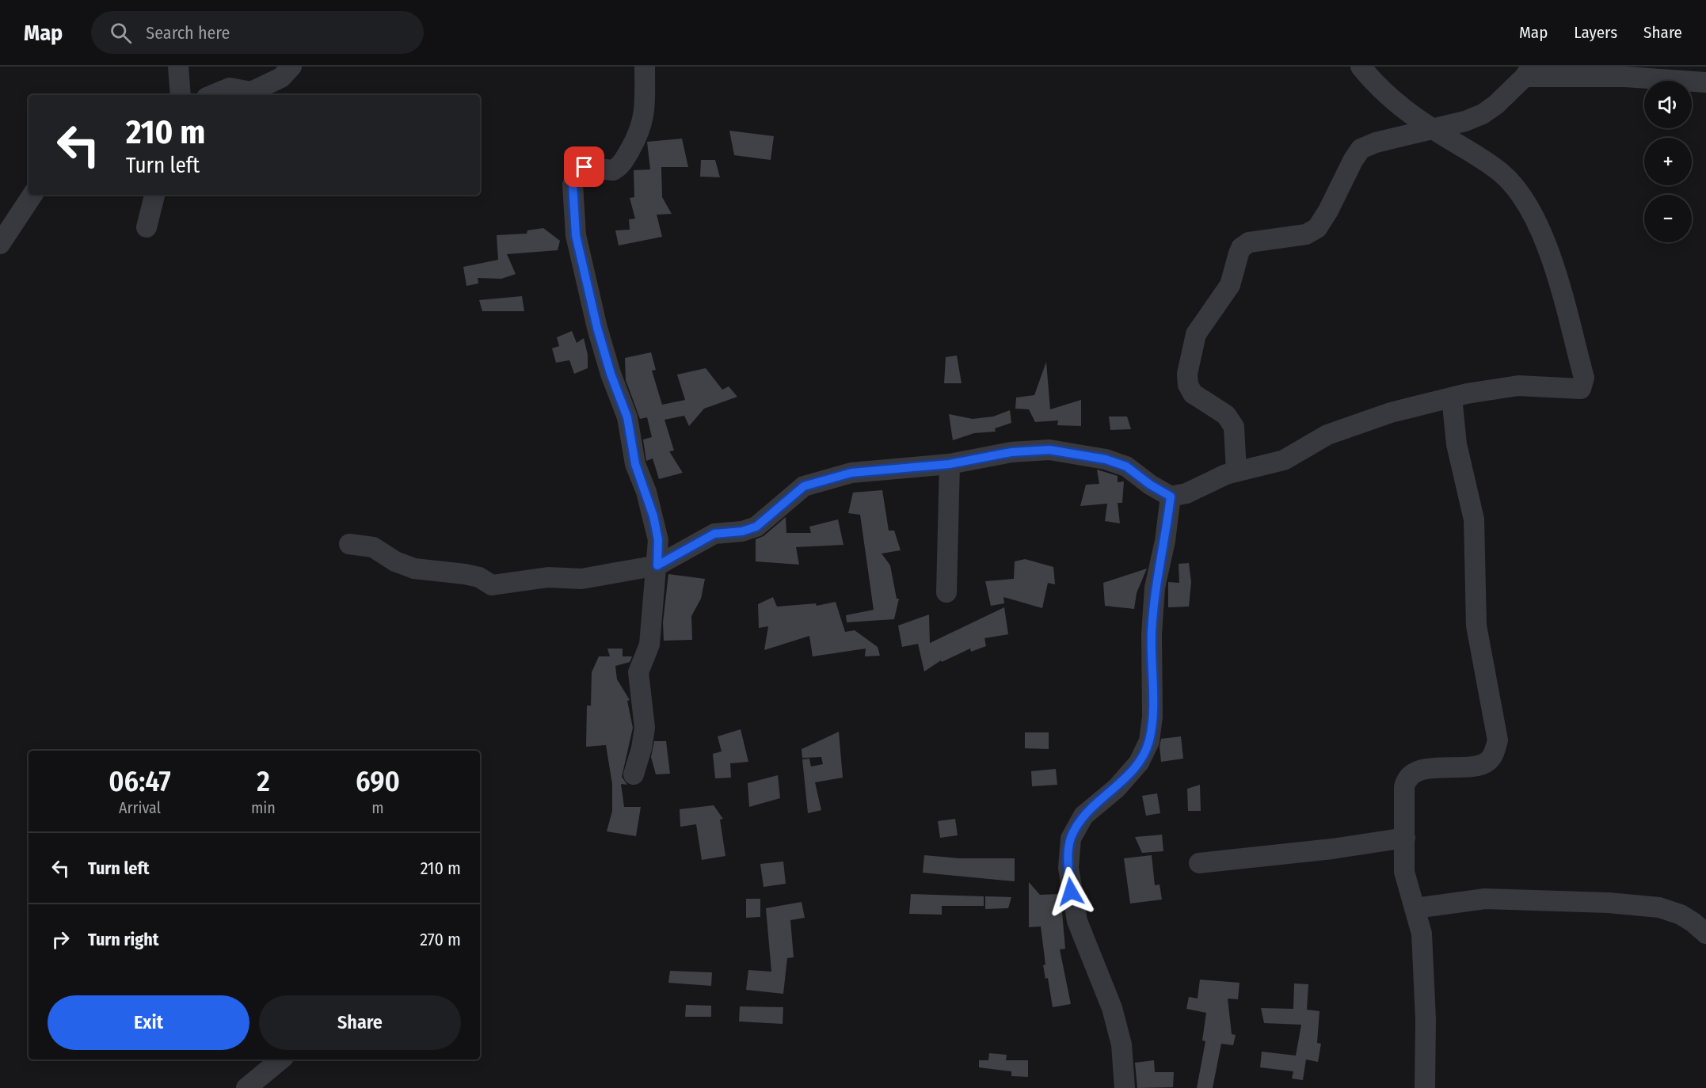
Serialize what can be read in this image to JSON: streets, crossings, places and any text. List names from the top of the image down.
{
  "page": {
    "header": "Map",
    "search": "Search here",
    "nav": ["Map", "Layers", "Share"],
    "map_buttons": ["+", "−"],
    "turn": ["210 m", "Turn left"],
    "eta": [
      "06:47",
      "Arrival",
      "2",
      "min",
      "690",
      "m"
    ],
    "list": [
      {
        "name": "Turn left",
        "value": "210 m"
      },
      {
        "name": "Turn right",
        "value": "270 m"
      }
    ],
    "buttons": ["Exit", "Share"]
  }
}
